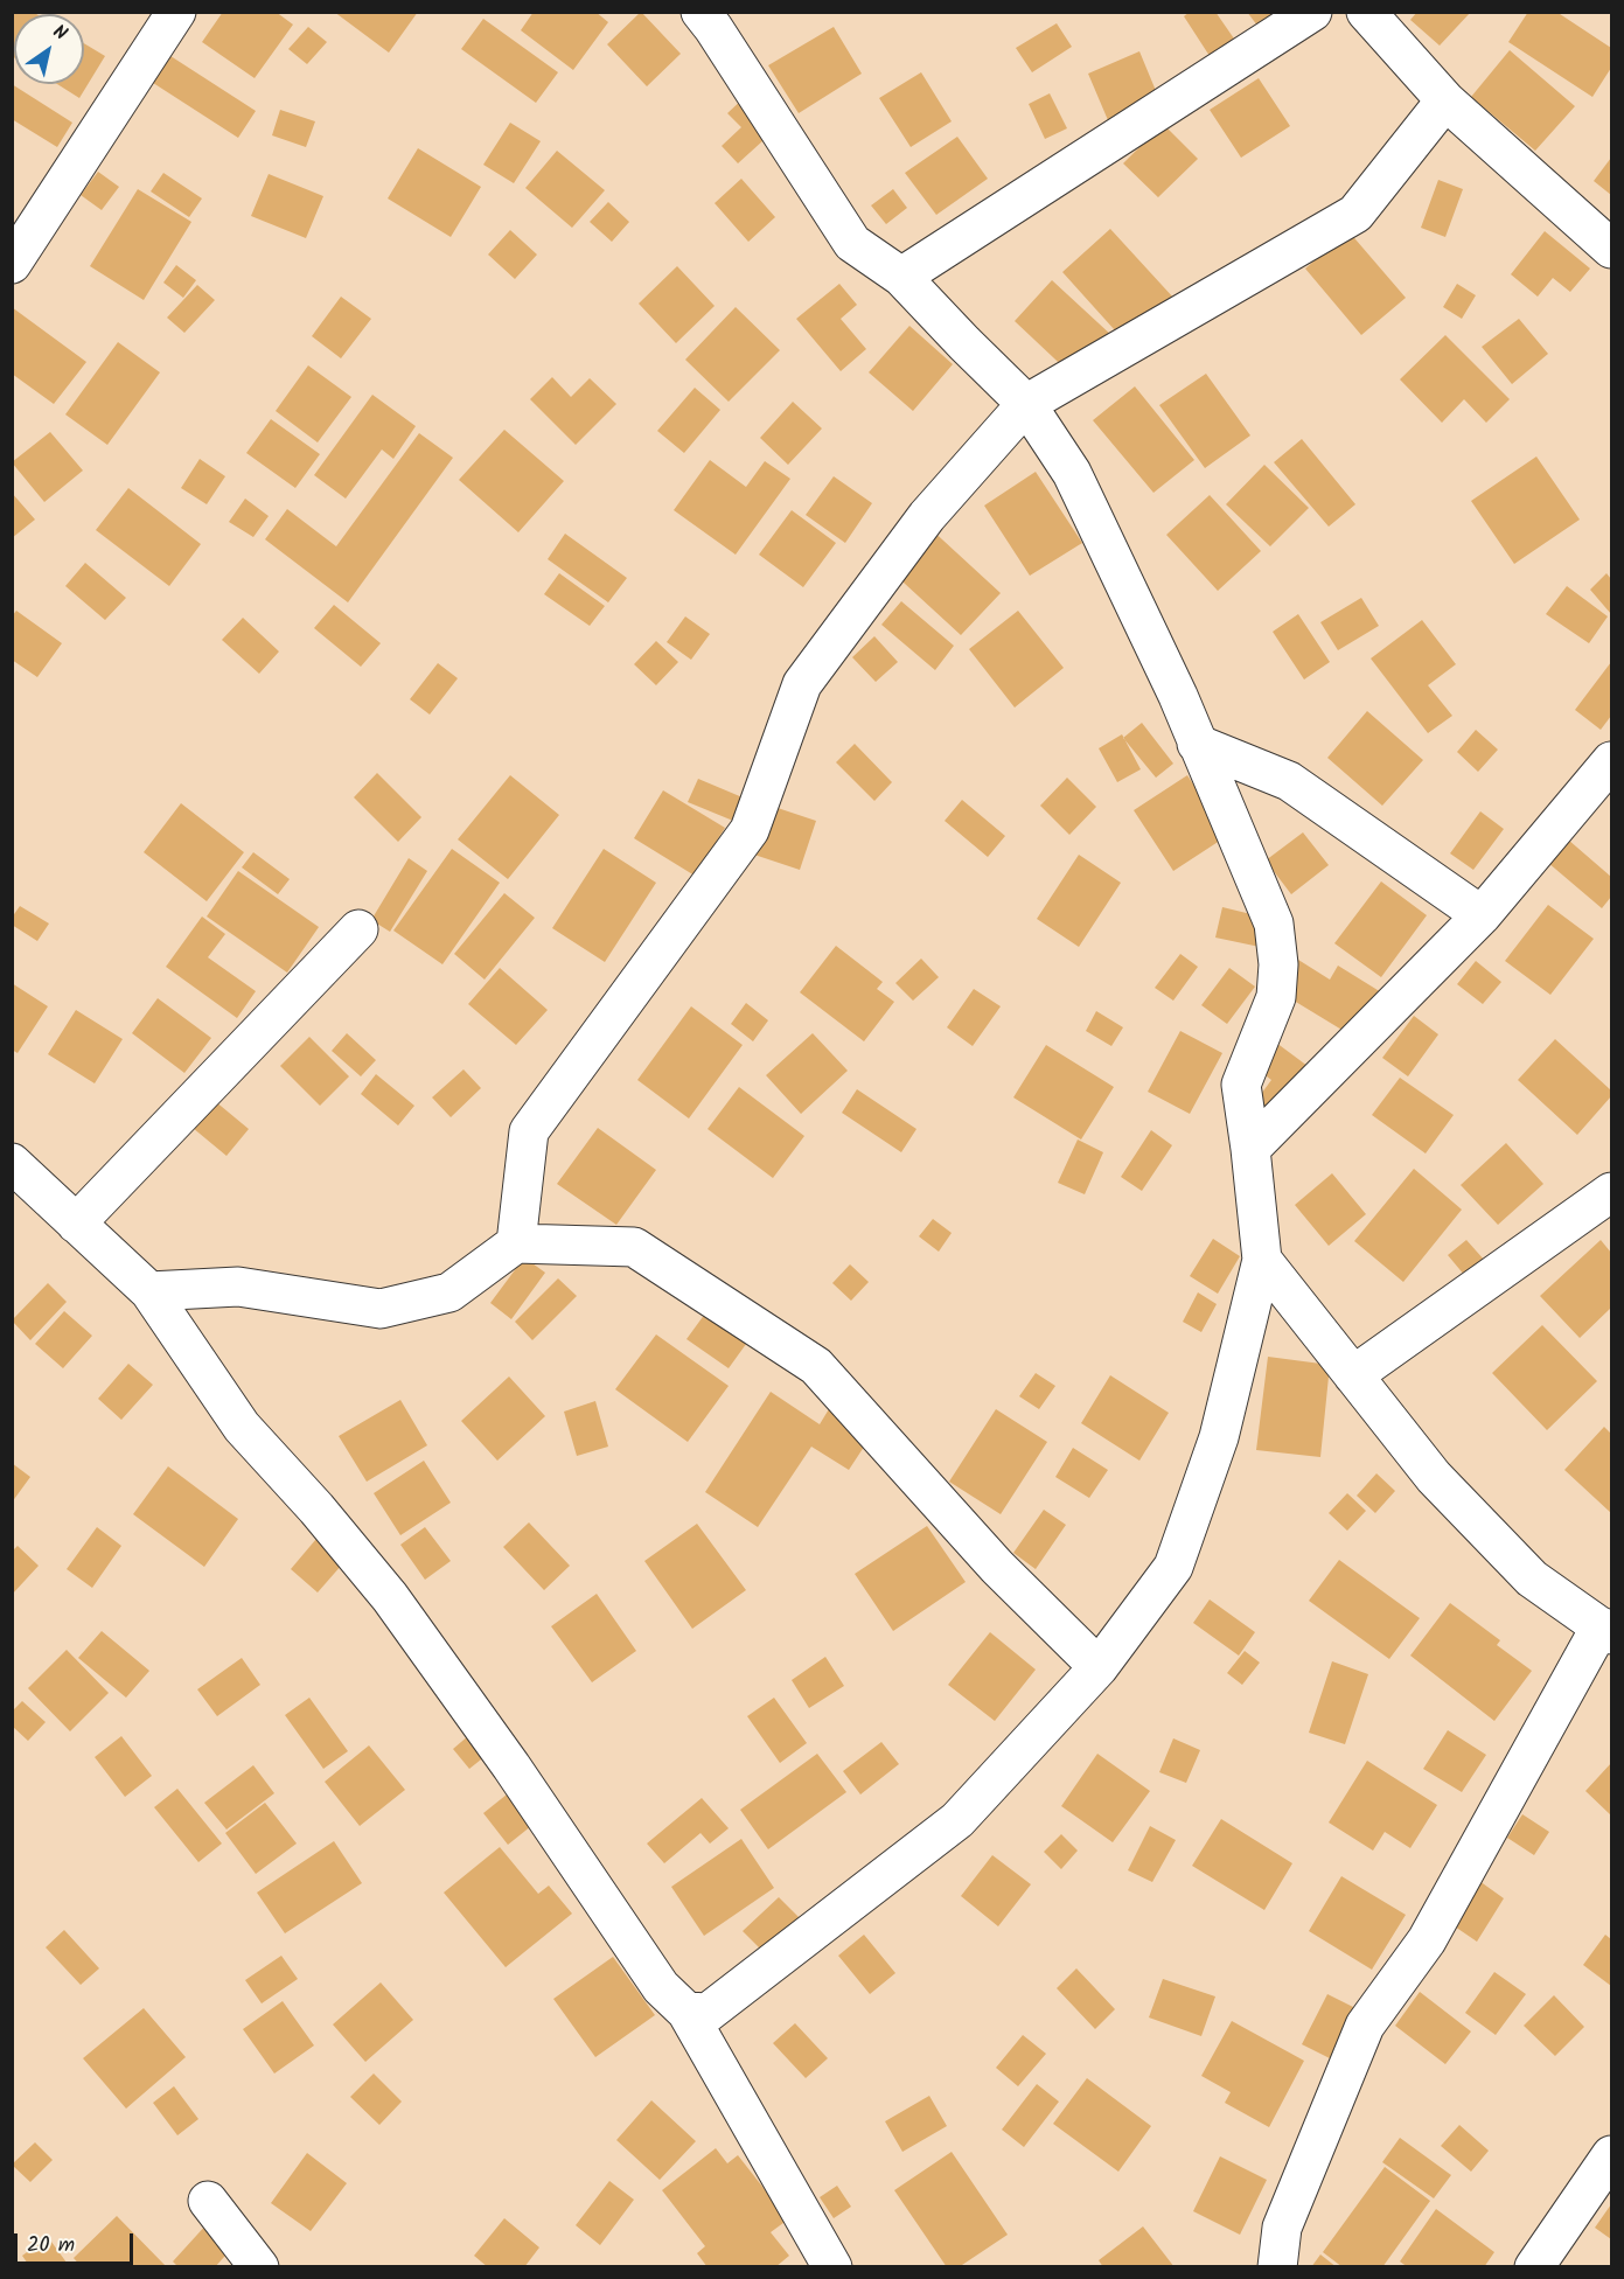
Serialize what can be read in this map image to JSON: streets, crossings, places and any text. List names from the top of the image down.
{
  "scale_bar": "20 m",
  "north": "top right"
}
